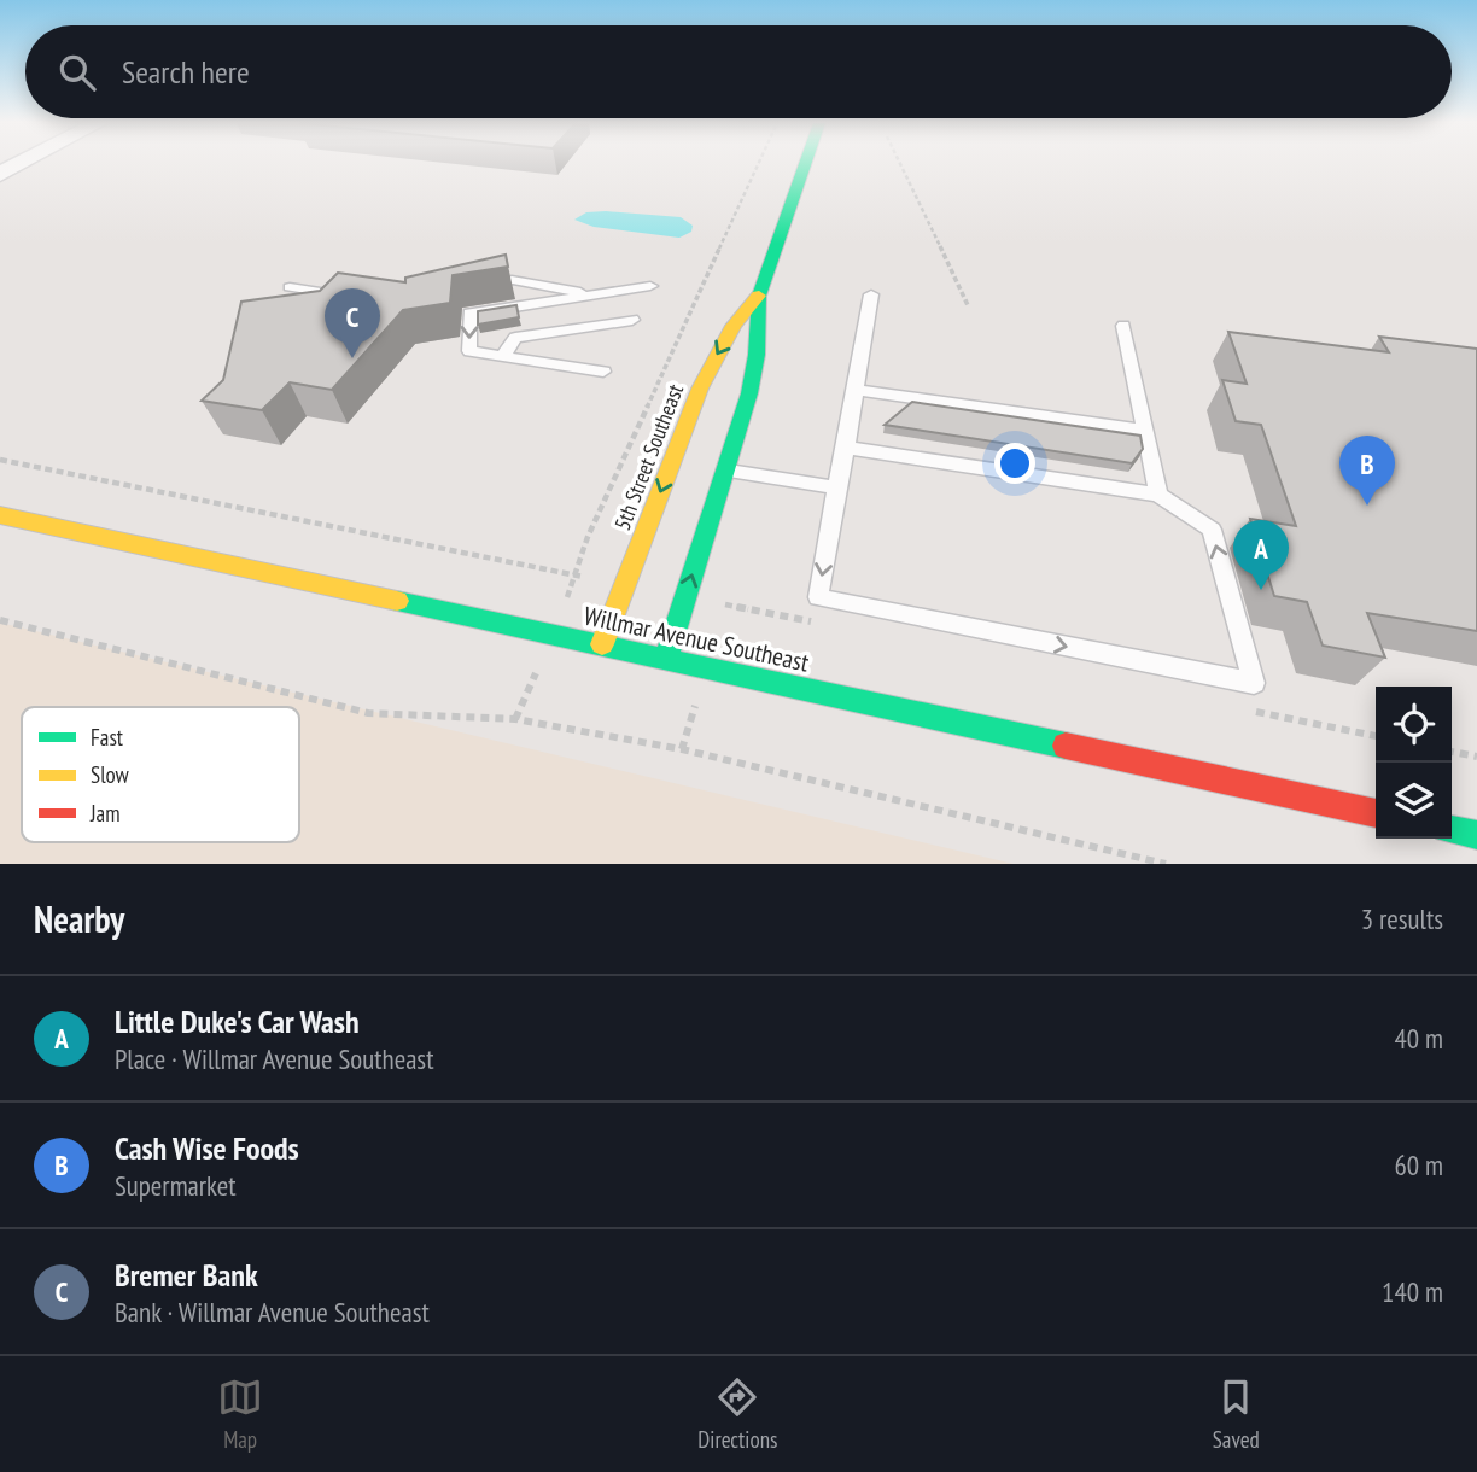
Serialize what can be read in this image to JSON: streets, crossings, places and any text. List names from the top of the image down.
{
  "streets": {
    "street": ["5th Street Southeast", "Willmar Avenue Southeast"]
  },
  "crossings": [
    ["5th Street Southeast", "Willmar Avenue Southeast"]
  ],
  "legend": ["Fast", "Slow", "Jam"],
  "page": {
    "search": "Search here",
    "pins": ["C", "B", "A"],
    "heading": ["Nearby", "3 results"],
    "list": [
      {
        "mark": "A",
        "name": "Little Duke's Car Wash",
        "note": "Place · Willmar Avenue Southeast",
        "value": "40 m"
      },
      {
        "mark": "B",
        "name": "Cash Wise Foods",
        "note": "Supermarket",
        "value": "60 m"
      },
      {
        "mark": "C",
        "name": "Bremer Bank",
        "note": "Bank · Willmar Avenue Southeast",
        "value": "140 m"
      }
    ],
    "nav": ["Map", "Directions", "Saved"]
  }
}
